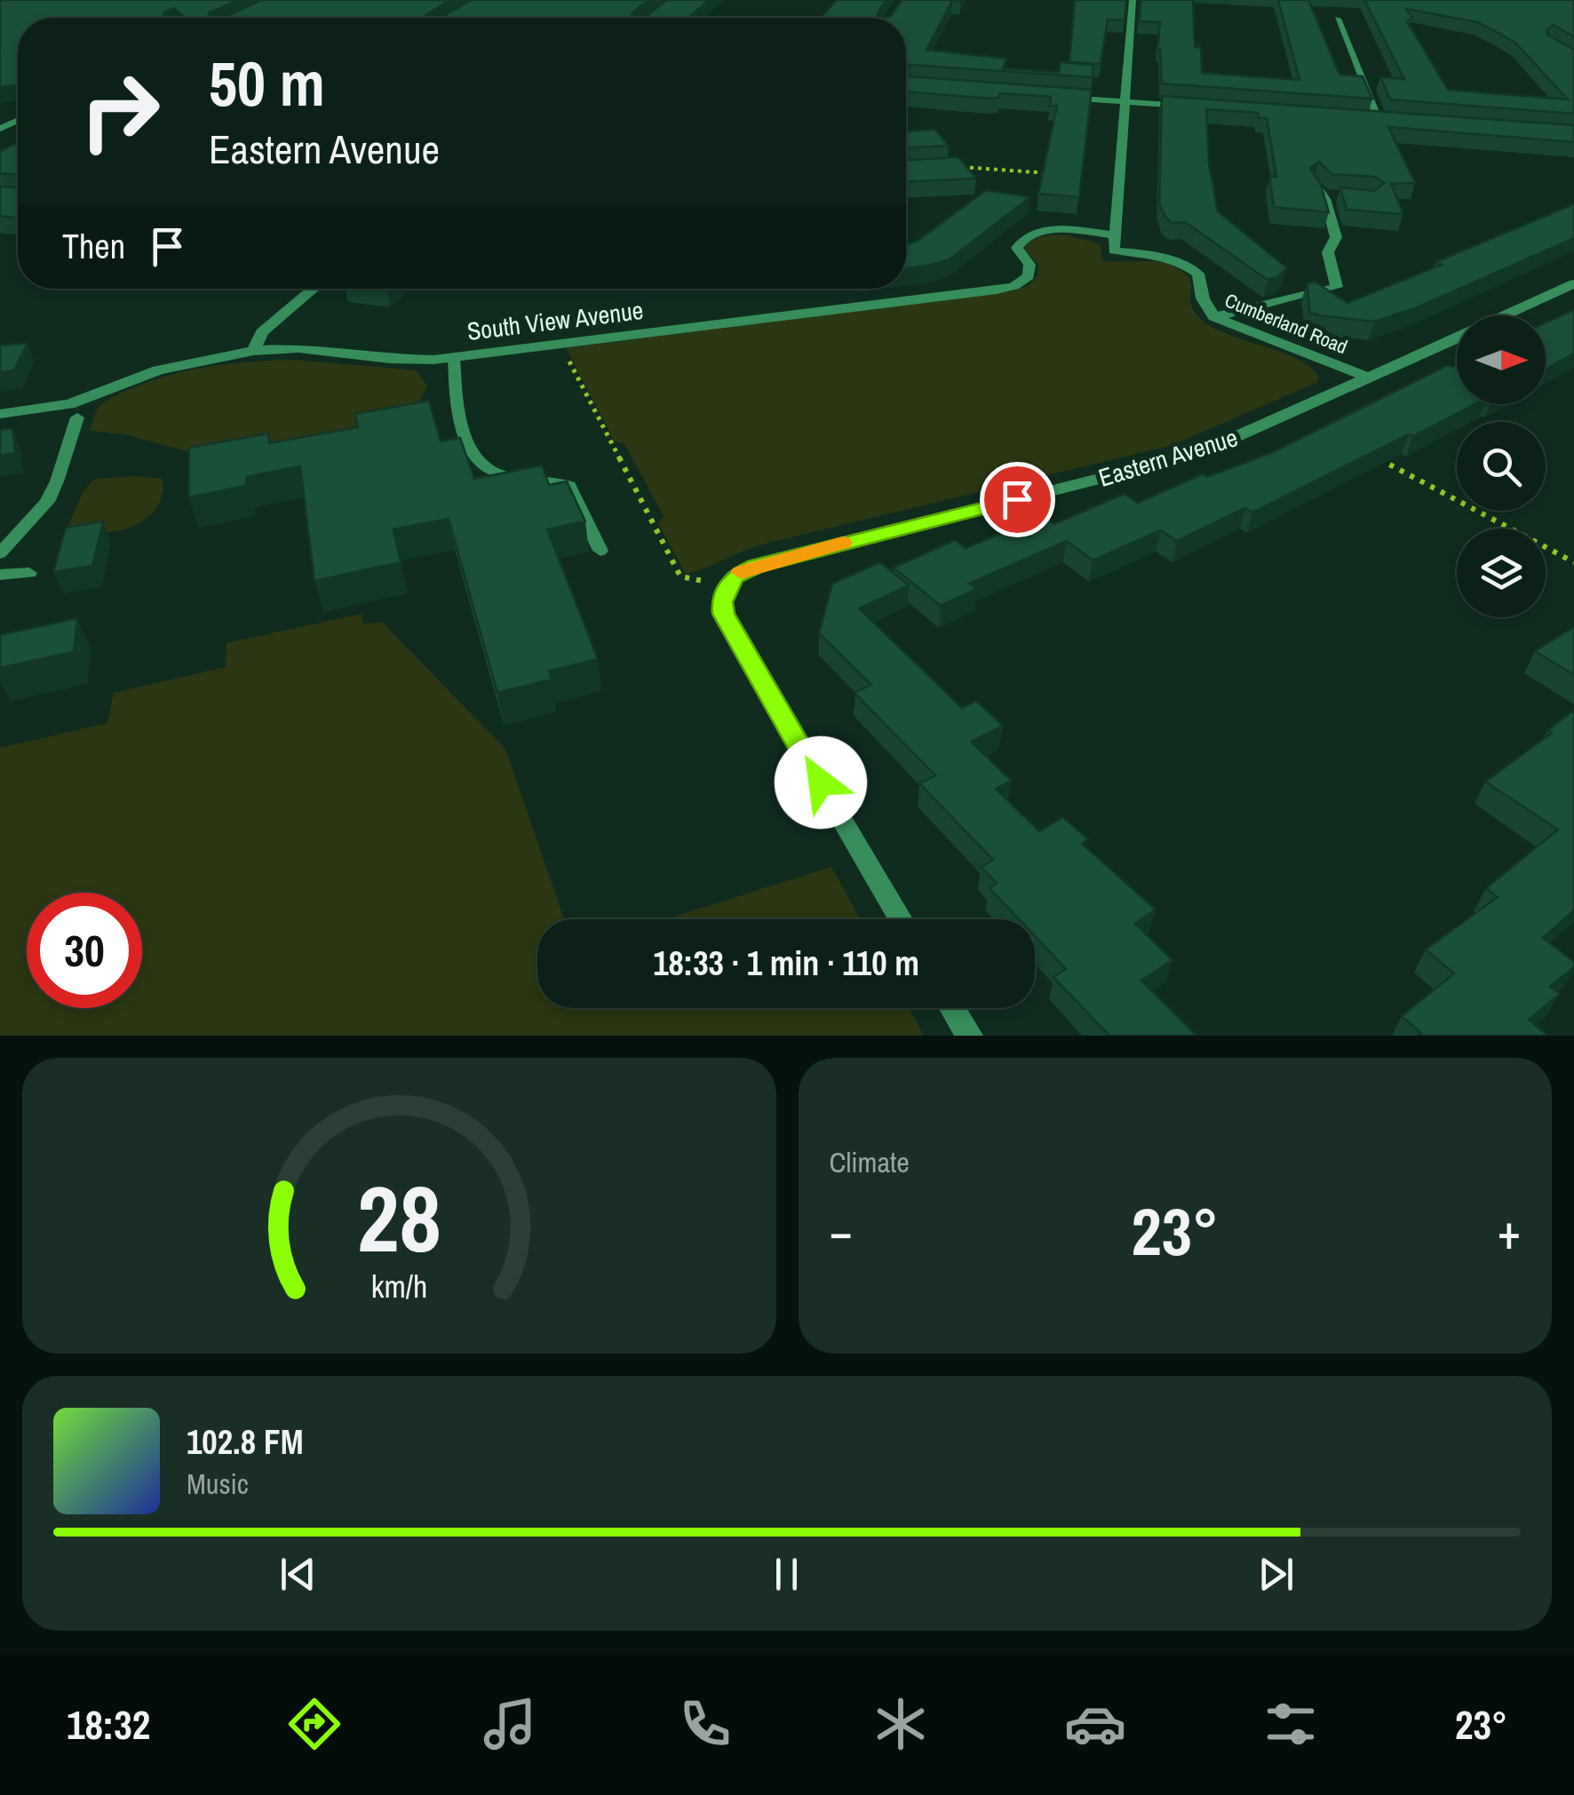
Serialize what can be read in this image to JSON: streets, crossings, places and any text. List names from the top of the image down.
{
  "streets": {
    "street": ["South View Avenue", "Cumberland Road", "Eastern Avenue"]
  },
  "crossings": [
    ["South View Avenue", "Cumberland Road"],
    ["Cumberland Road", "Eastern Avenue"]
  ],
  "north": "right",
  "page": {
    "turn": ["50 m", "Eastern Avenue"],
    "then": "Then",
    "limit": "30",
    "trip": "18:33 · 1 min · 110 m",
    "tile": "Climate",
    "heat": ["−", "23°", "+"],
    "song": ["102.8 FM", "Music"],
    "tabs": ["18:32", "23°"],
    "gauge": ["28", "km/h"]
  }
}
